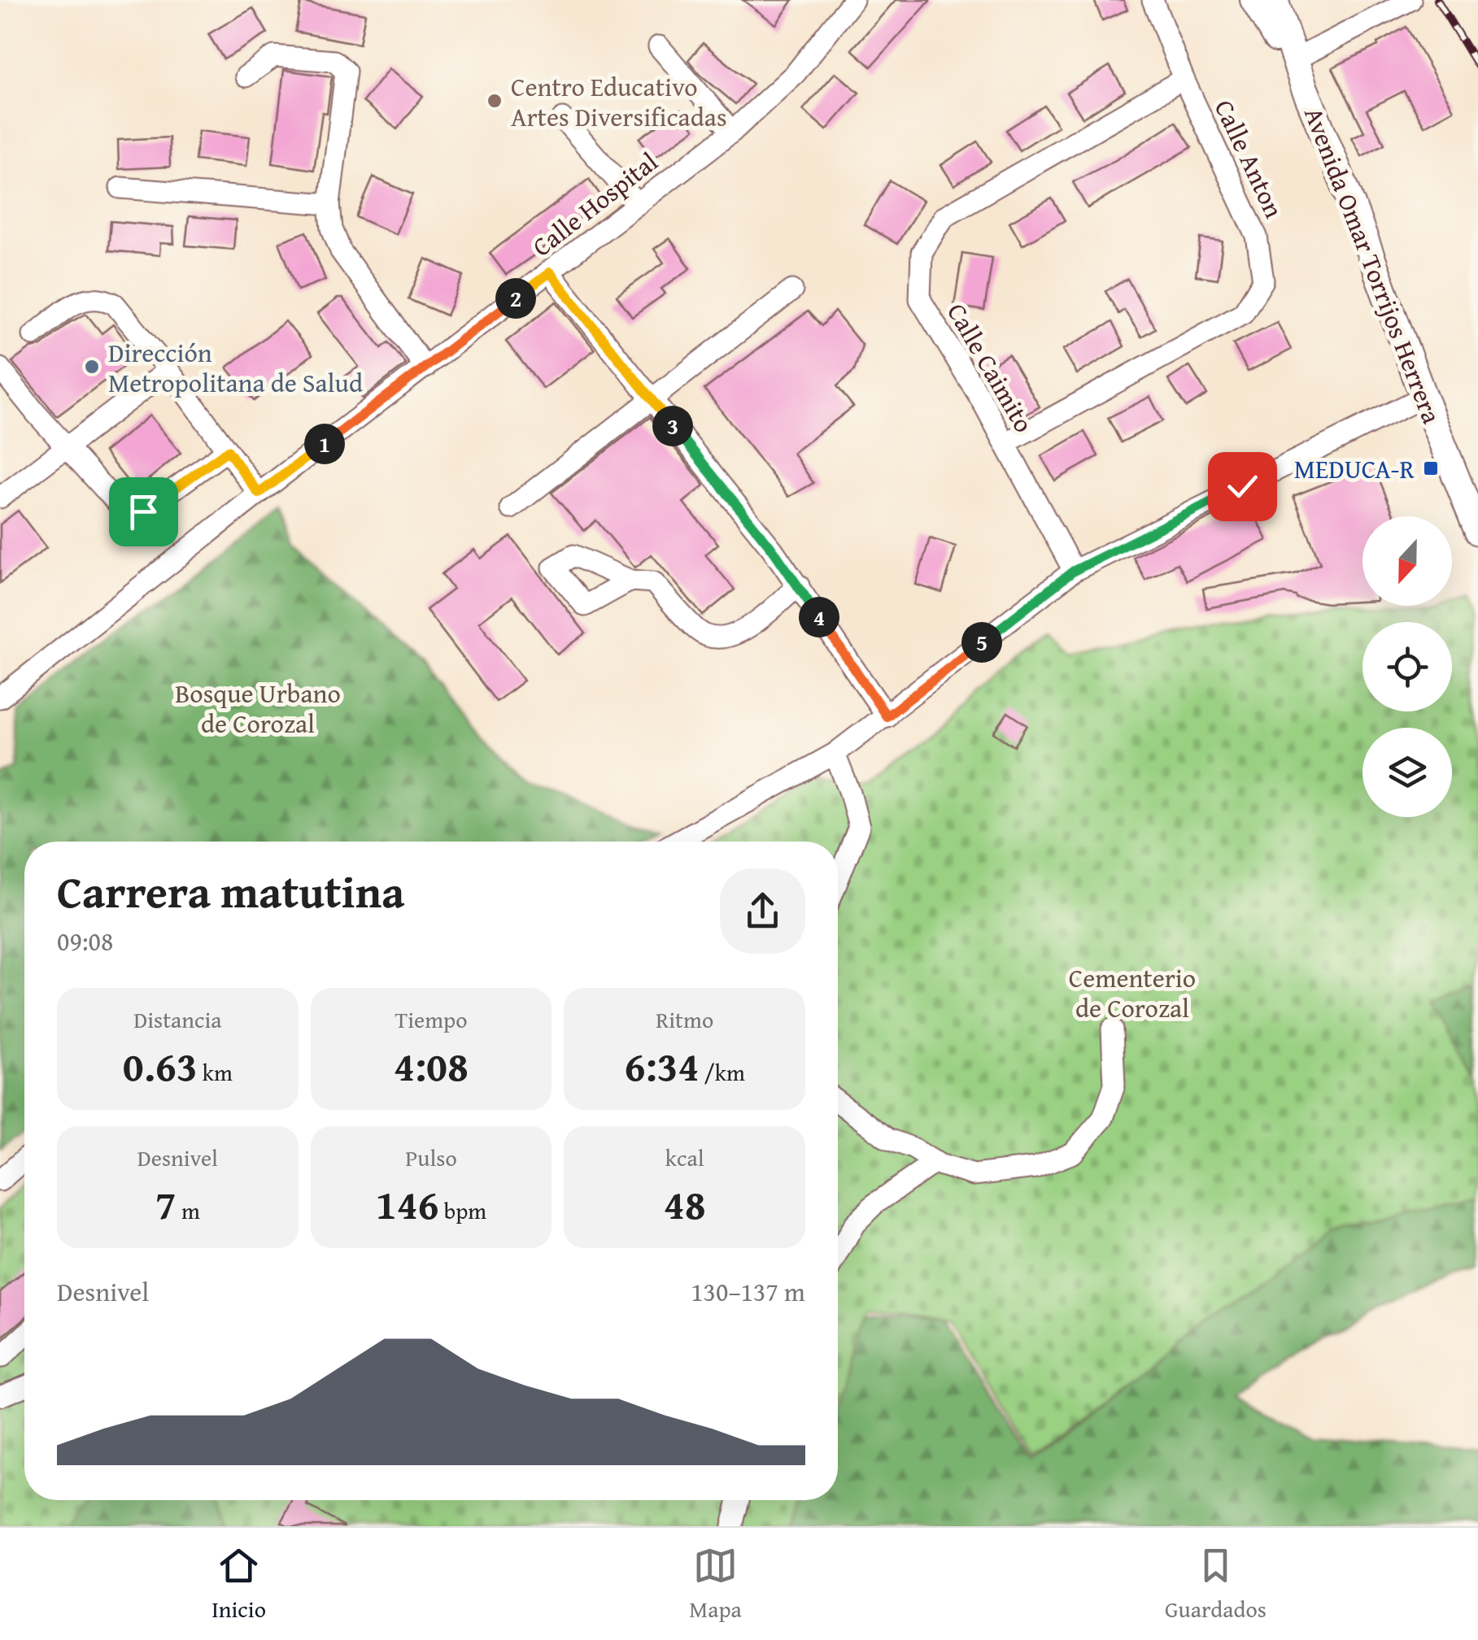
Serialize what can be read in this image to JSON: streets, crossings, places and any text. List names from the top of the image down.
{
  "streets": {
    "main road": ["Avenida Omar Torrijos Herrera"],
    "street": ["Calle Anton", "Calle Hospital", "Calle Caimito"]
  },
  "crossings": [
    ["Calle Anton", "Calle Caimito"]
  ],
  "parks": ["Bosque Urbano de Corozal", "Cementerio de Corozal"],
  "places": {
    "other": ["Centro Educativo Artes Diversificadas", "Dirección Metropolitana de Salud"],
    "transit": ["MEDUCA-R"]
  },
  "north": "bottom",
  "page": {
    "pins": [
      "2",
      "3",
      "1",
      "4",
      "5"
    ],
    "heading": ["Carrera matutina", "09:08"],
    "stats": [
      ["Distancia", "0.63 km"],
      ["Tiempo", "4:08"],
      ["Ritmo", "6:34 /km"],
      ["Desnivel", "7 m"],
      ["Pulso", "146 bpm"],
      ["kcal", "48"]
    ],
    "chart": ["Desnivel", "130–137 m"],
    "tabs": ["Inicio", "Mapa", "Guardados"]
  }
}
